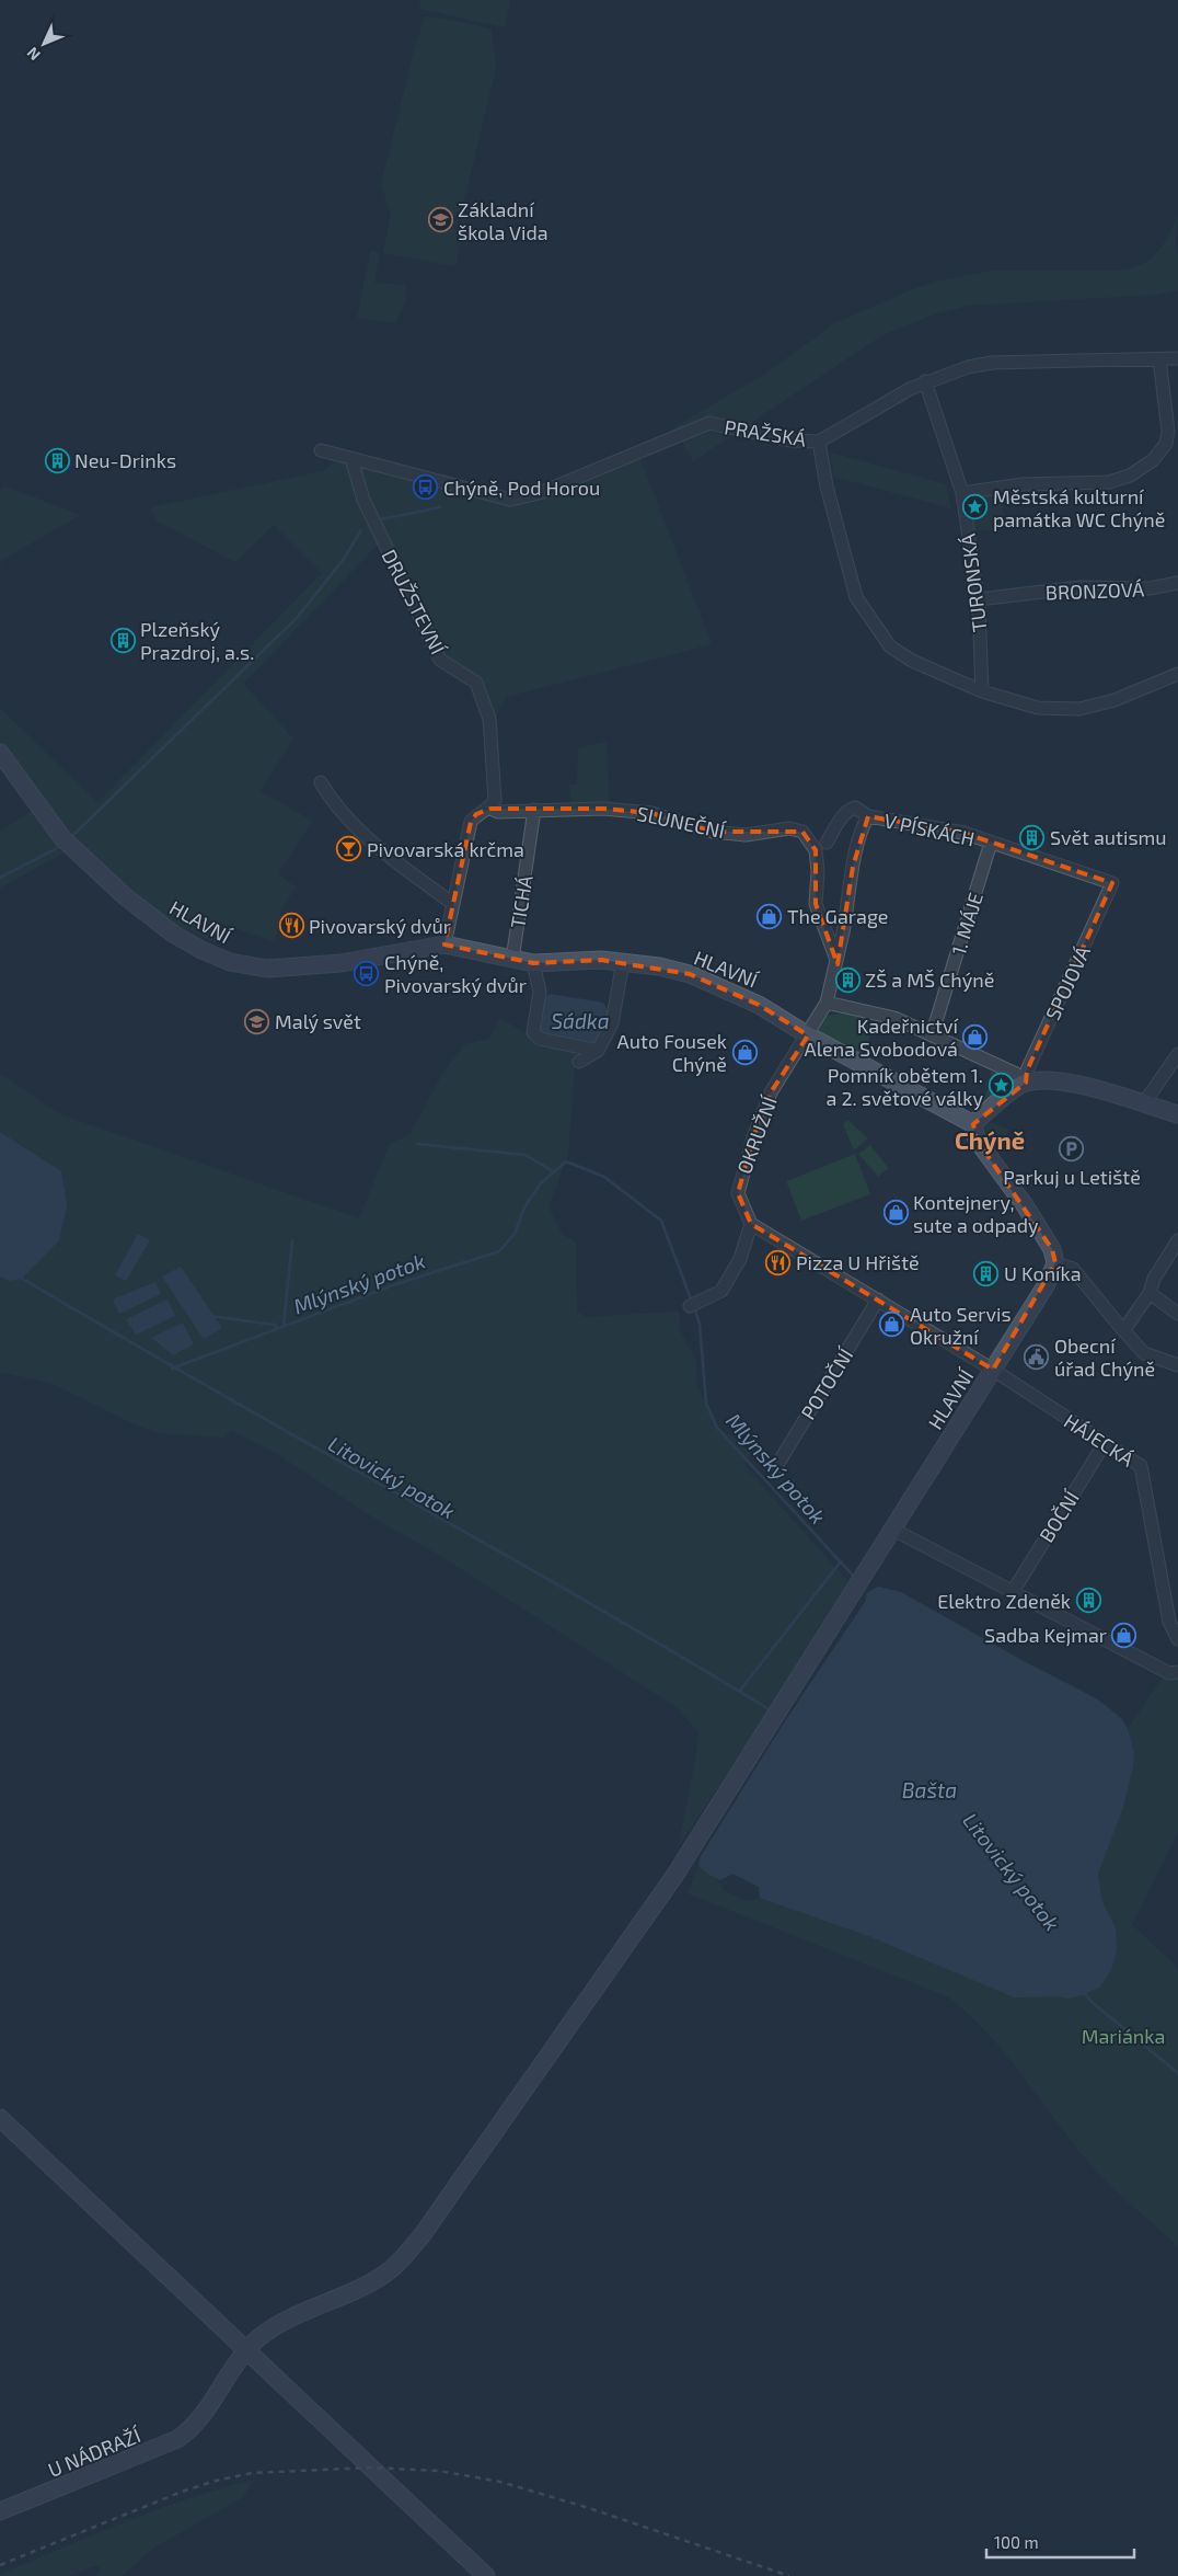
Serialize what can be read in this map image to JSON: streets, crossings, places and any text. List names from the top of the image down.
{
  "streets": {
    "street": [
      "PRAŽSKÁ",
      "TURONSKÁ",
      "BRONZOVÁ",
      "DRUŽSTEVNÍ",
      "SLUNEČNÍ",
      "V PÍSKÁCH",
      "TICHÁ",
      "HLAVNÍ",
      "1. MÁJE",
      "SPOJOVÁ",
      "OKRUŽNÍ",
      "POTOČNÍ",
      "HÁJECKÁ",
      "BOČNÍ",
      "U NÁDRAŽÍ"
    ]
  },
  "crossings": [
    ["PRAŽSKÁ", "TURONSKÁ"],
    ["PRAŽSKÁ", "DRUŽSTEVNÍ"],
    ["TURONSKÁ", "BRONZOVÁ"],
    ["DRUŽSTEVNÍ", "SLUNEČNÍ"],
    ["SLUNEČNÍ", "TICHÁ"],
    ["SLUNEČNÍ", "OKRUŽNÍ"],
    ["V PÍSKÁCH", "1. MÁJE"],
    ["V PÍSKÁCH", "SPOJOVÁ"],
    ["V PÍSKÁCH", "OKRUŽNÍ"],
    ["TICHÁ", "HLAVNÍ"],
    ["HLAVNÍ", "OKRUŽNÍ"],
    ["HLAVNÍ", "HÁJECKÁ"],
    ["HLAVNÍ", "U NÁDRAŽÍ"],
    ["HÁJECKÁ", "BOČNÍ"]
  ],
  "districts": ["Chýně"],
  "water": [
    "Sádka",
    "Mlýnský potok",
    "Litovický potok",
    "Bašta"
  ],
  "parks": ["Mariánka"],
  "places": {
    "school or university": ["Základní škola Vida", "Malý svět"],
    "building": [
      "Neu-Drinks",
      "Plzeňský Prazdroj, a.s.",
      "Svět autismu",
      "ZŠ a MŠ Chýně",
      "U Koníka",
      "Elektro Zdeněk"
    ],
    "bus stop": ["Chýně, Pod Horou", "Chýně, Pivovarský dvůr"],
    "place": ["Městská kulturní památka WC Chýně", "Pomník obětem 1. a 2. světové války"],
    "bar": ["Pivovarská krčma"],
    "shop": [
      "The Garage",
      "Kadeřnictví Alena Svobodová",
      "Auto Fousek Chýně",
      "Kontejnery, sute a odpady",
      "Auto Servis Okružní",
      "Sadba Kejmar"
    ],
    "restaurant": ["Pivovarský dvůr", "Pizza U Hřiště"],
    "parking": ["Parkuj u Letiště"],
    "public building": ["Obecní úřad Chýně"]
  },
  "scale_bar": "100 m",
  "north": "bottom left"
}
